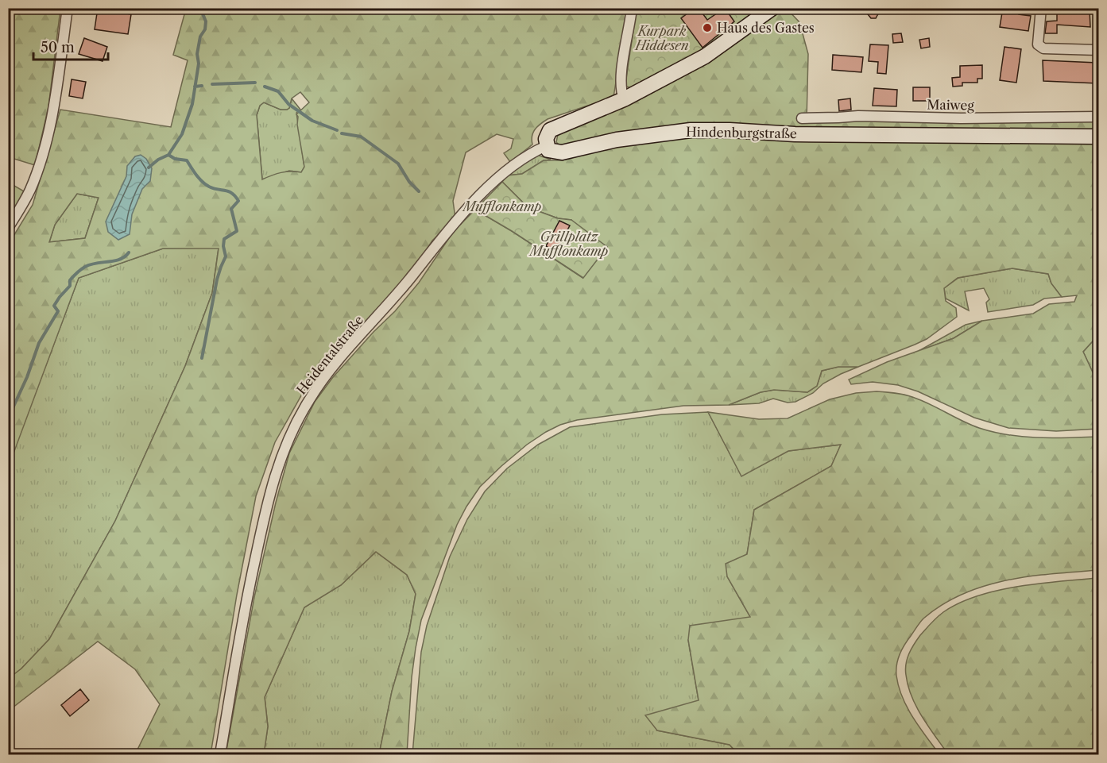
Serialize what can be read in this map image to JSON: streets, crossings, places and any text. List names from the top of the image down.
{
  "streets": {
    "main road": ["Hindenburgstraße"],
    "street": ["Maiweg", "Heidentalstraße"]
  },
  "crossings": [
    ["Hindenburgstraße", "Heidentalstraße"]
  ],
  "parks": ["Kurpark Hiddesen", "Mufflonkamp", "Grillplatz Mufflonkamp"],
  "places": ["Haus des Gastes"],
  "scale_bar": "50 m"
}
